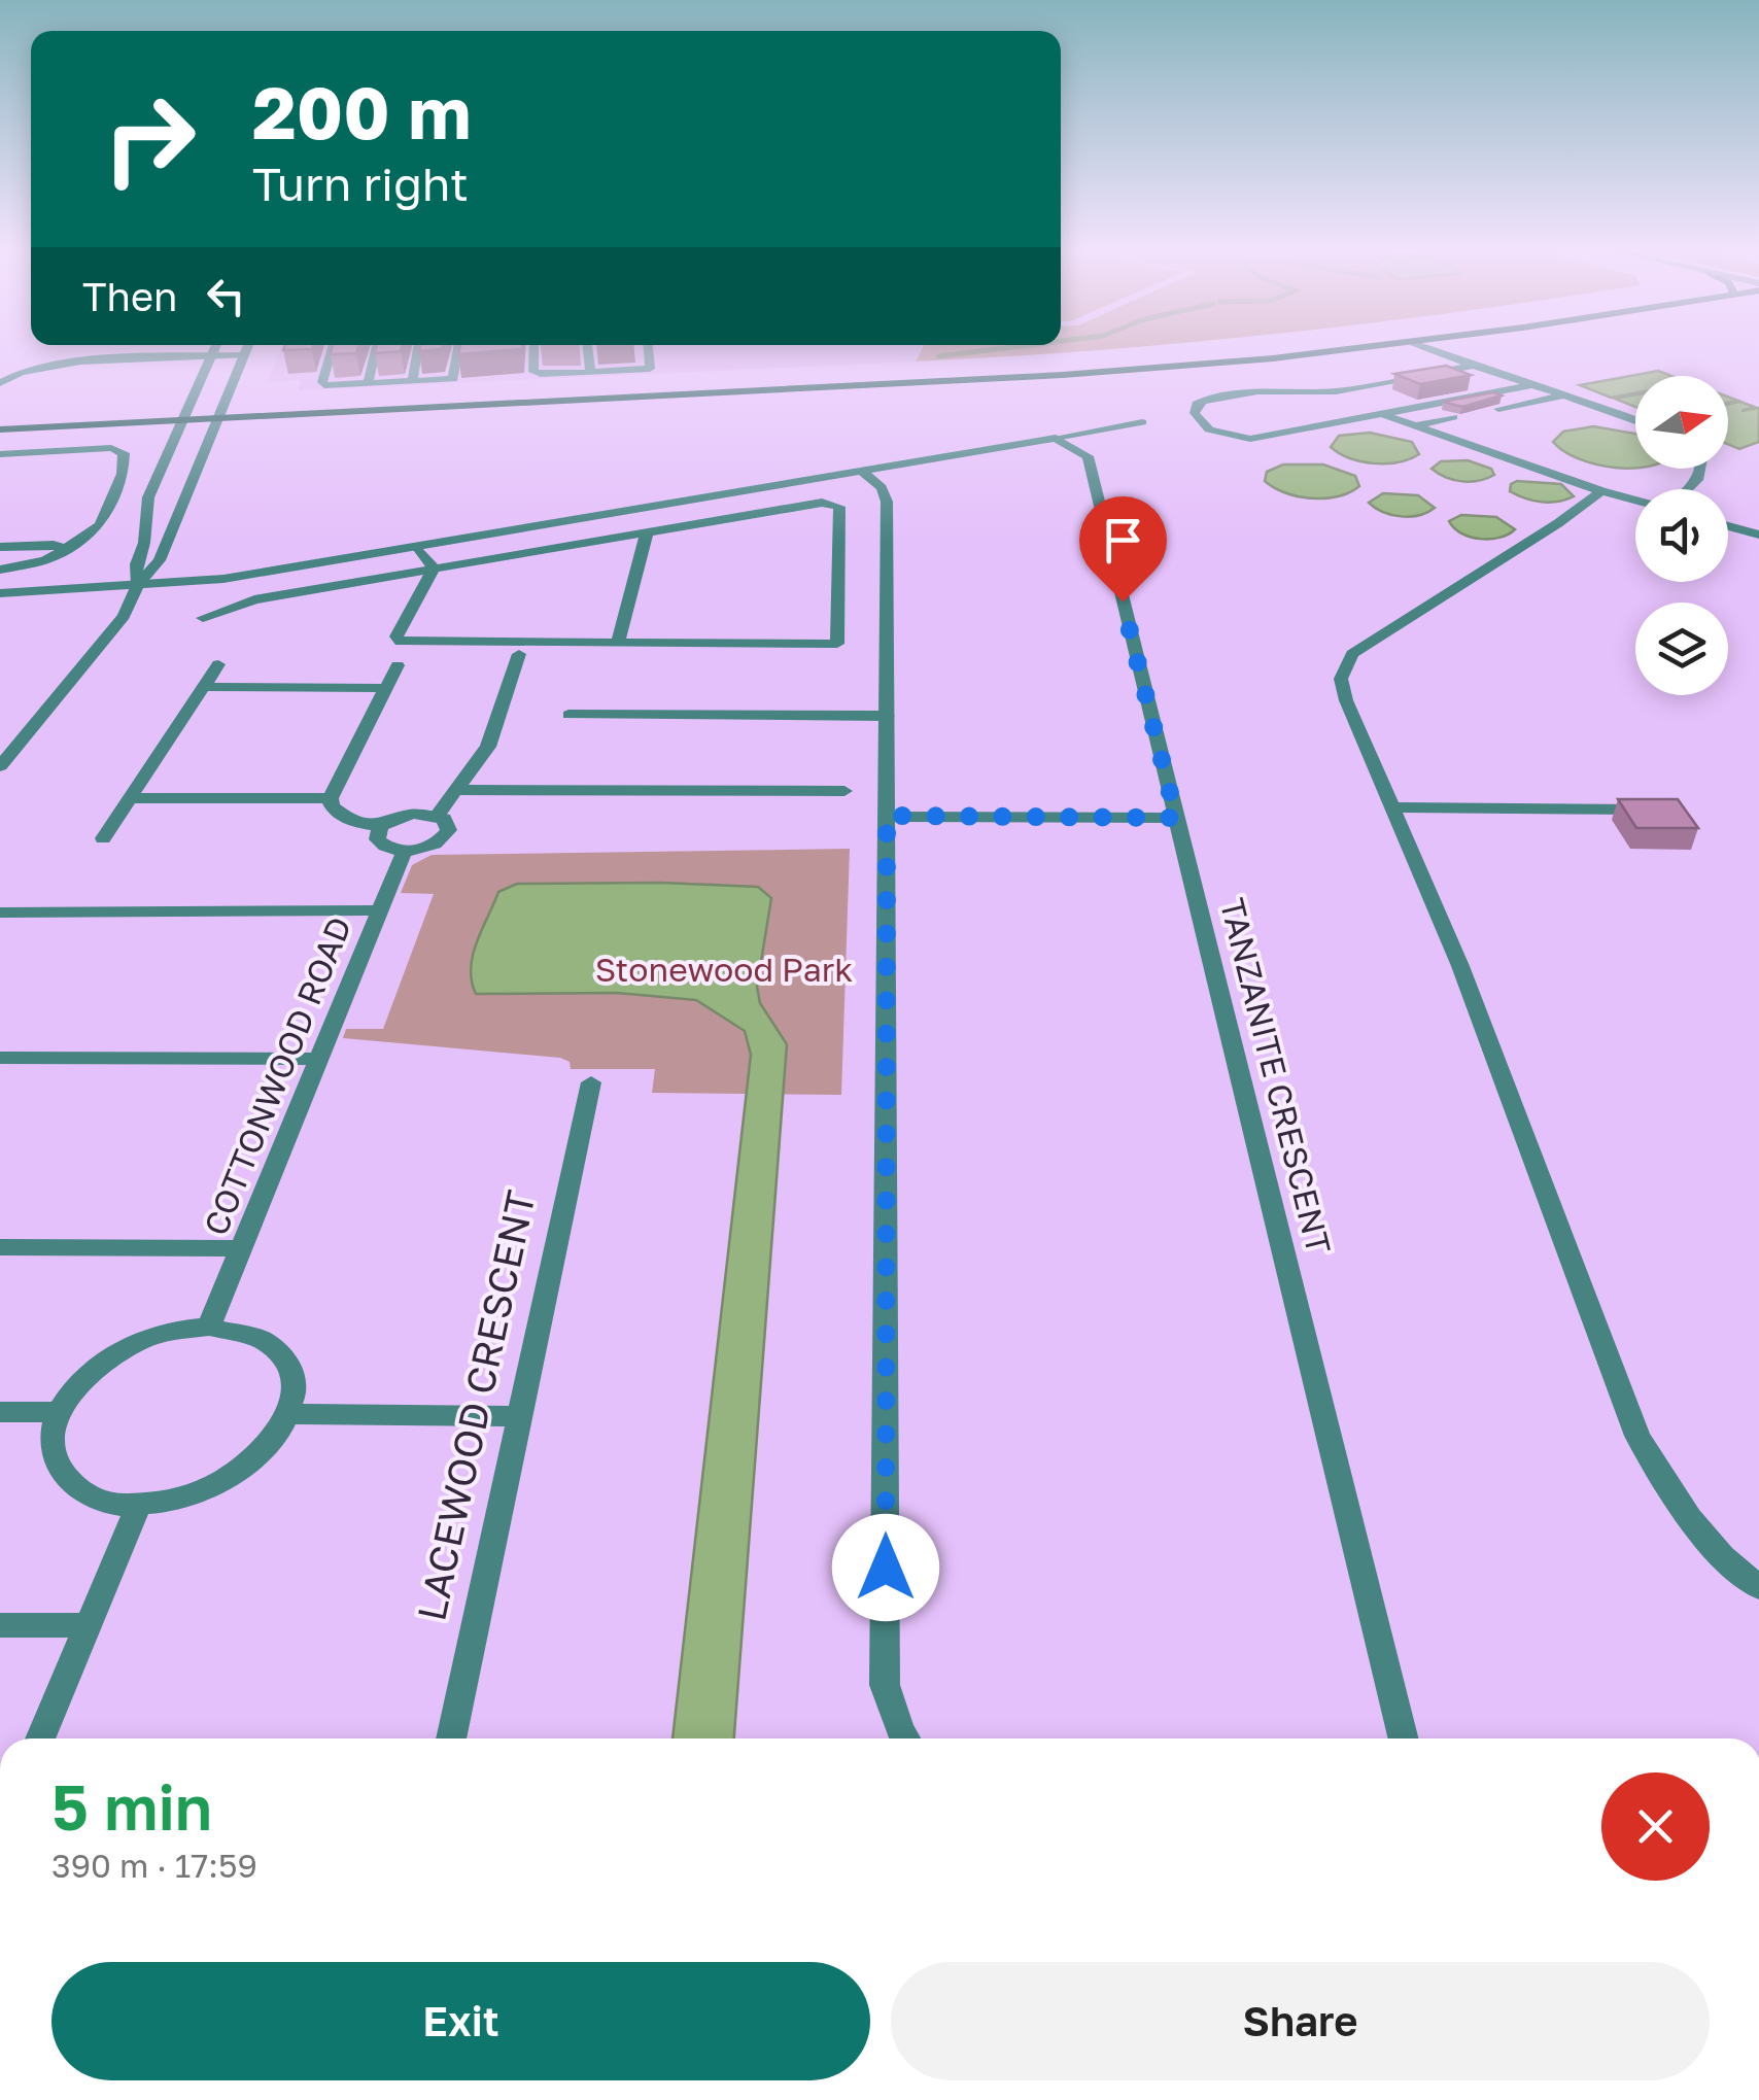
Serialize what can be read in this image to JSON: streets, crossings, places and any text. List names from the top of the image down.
{
  "streets": {
    "street": ["COTTONWOOD ROAD", "TANZANITE CRESCENT", "LACEWOOD CRESCENT"]
  },
  "parks": ["Stonewood Park"],
  "north": "right",
  "page": {
    "turn": ["200 m", "Turn right"],
    "then": "Then",
    "heading": ["5 min", "390 m · 17:59"],
    "buttons": ["Exit", "Share"]
  }
}
